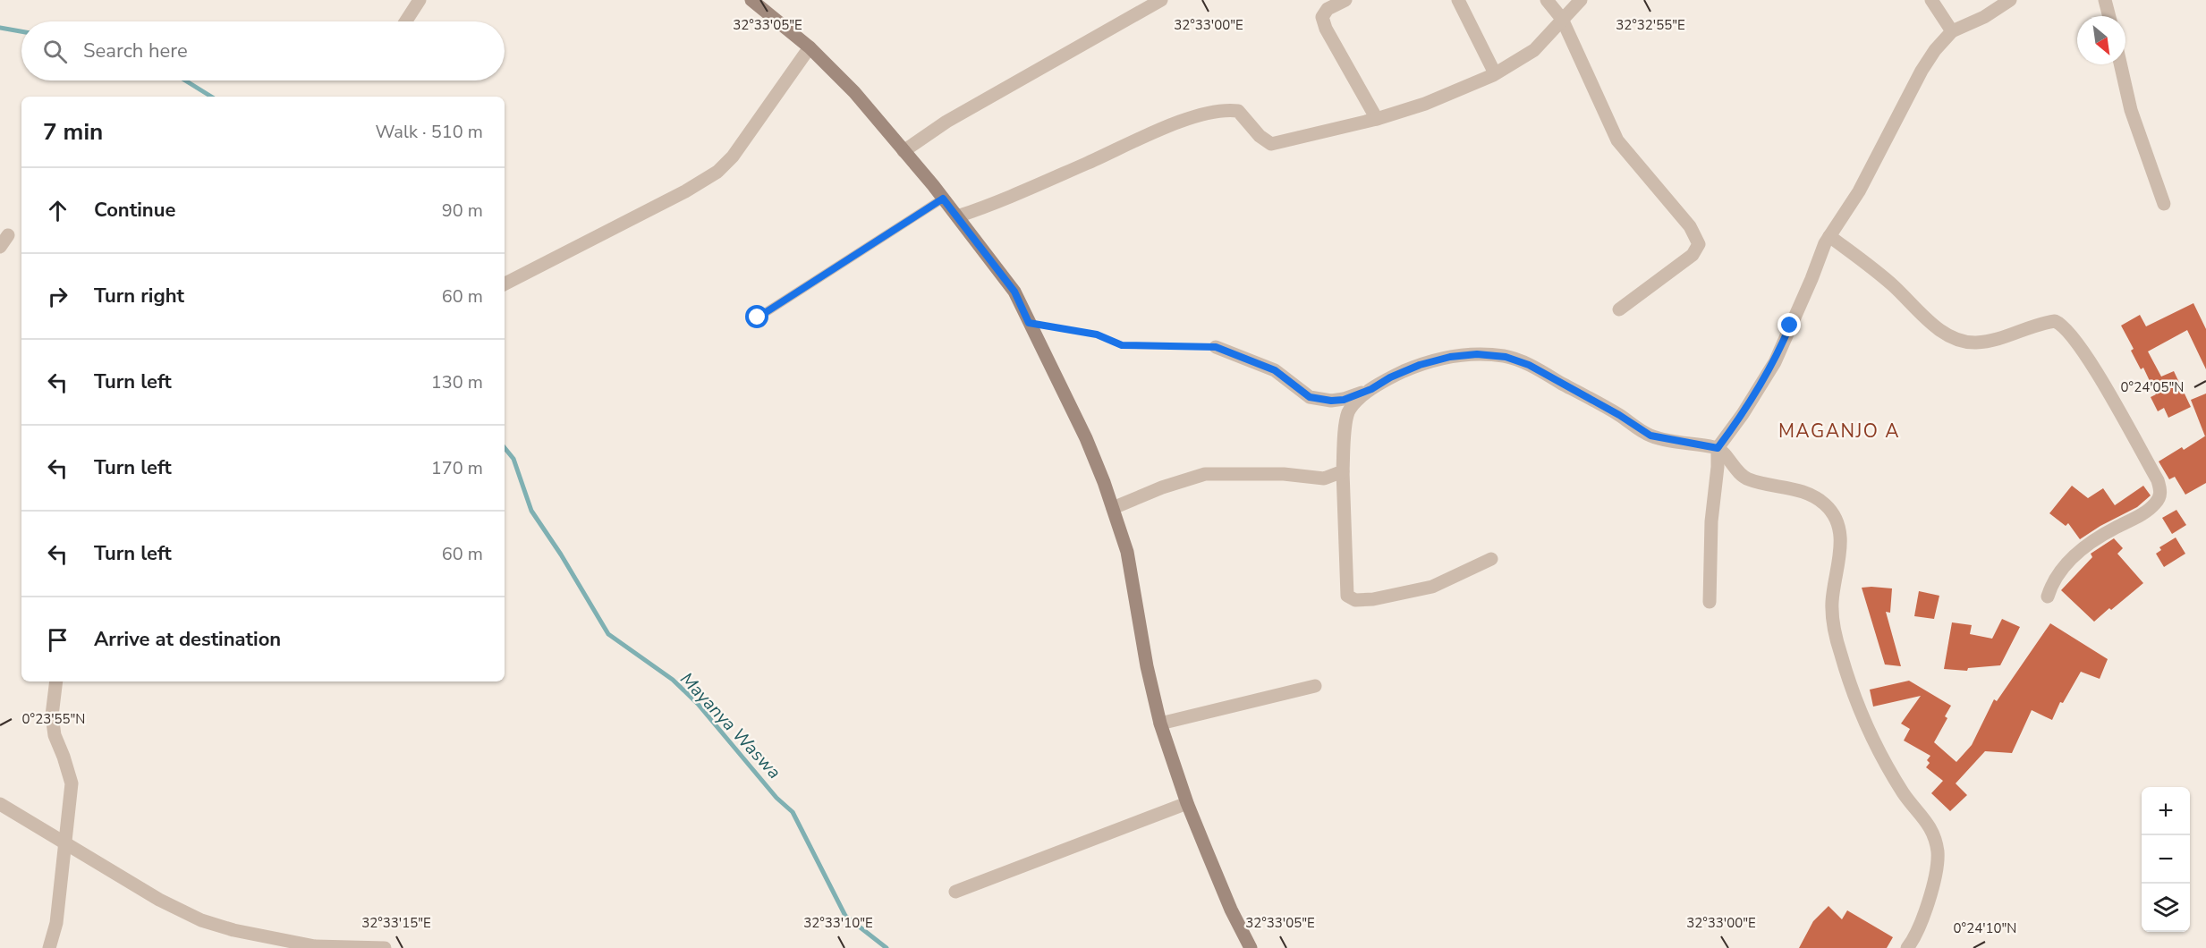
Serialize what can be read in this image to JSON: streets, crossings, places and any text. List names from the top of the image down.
{
  "districts": ["MAGANJO A"],
  "water": ["Mayanya Waswa"],
  "north": "bottom right",
  "page": {
    "search": "Search here",
    "heading": ["7 min", "Walk · 510 m"],
    "list": [
      ["Continue", "90 m"],
      ["Turn right", "60 m"],
      ["Turn left", "130 m"],
      ["Turn left", "170 m"],
      ["Turn left", "60 m"],
      "Arrive at destination"
    ],
    "map_buttons": ["+", "−"]
  },
  "coordinates": [
    "32°33'05\"E",
    "32°33'00\"E",
    "32°32'55\"E",
    "0°24'05\"N",
    "0°23'55\"N",
    "32°33'15\"E",
    "32°33'10\"E",
    "0°24'10\"N"
  ]
}
